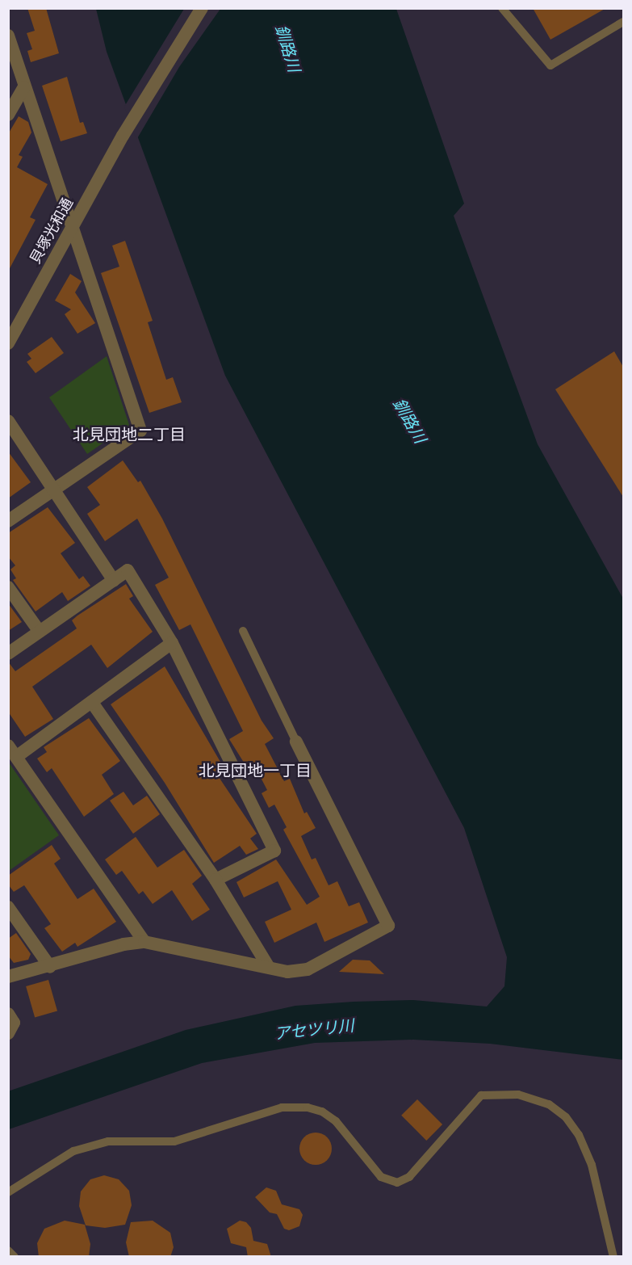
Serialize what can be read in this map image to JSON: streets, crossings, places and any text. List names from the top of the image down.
{
  "streets": {
    "street": ["貝塚光和通"]
  },
  "districts": ["北見団地二丁目", "北見団地一丁目"],
  "water": ["釧路川", "アセツリ川"]
}
